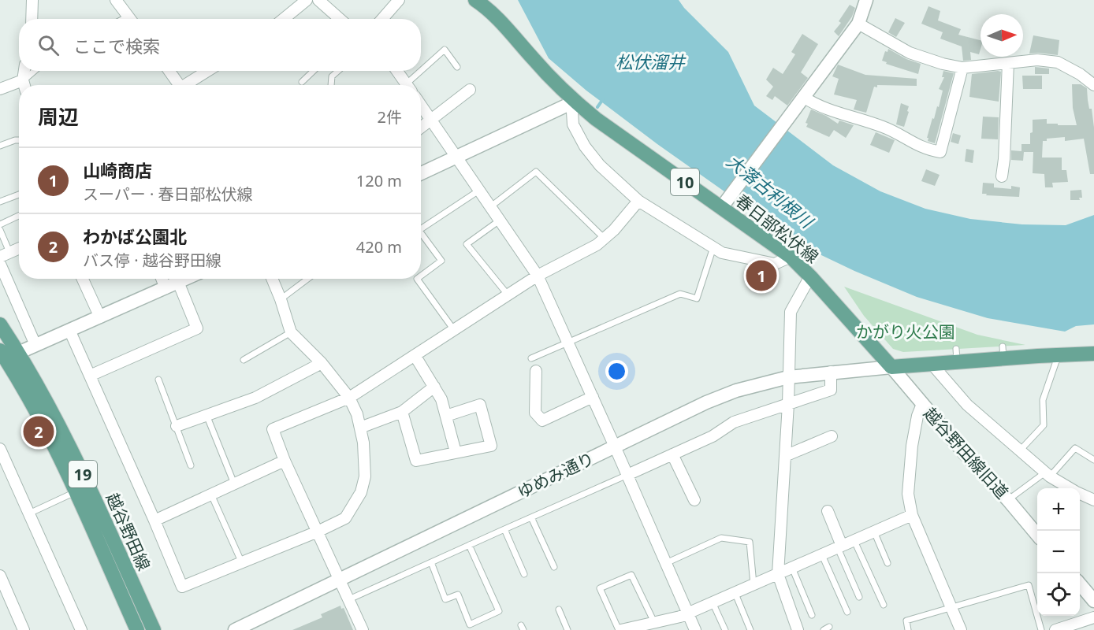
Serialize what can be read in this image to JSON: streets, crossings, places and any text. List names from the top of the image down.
{
  "streets": {
    "main road": [
      "10",
      "春日部松伏線",
      "19",
      "越谷野田線"
    ],
    "street": ["越谷野田線旧道", "ゆめみ通り"]
  },
  "crossings": [
    ["春日部松伏線", "越谷野田線旧道"],
    ["春日部松伏線", "ゆめみ通り"],
    ["越谷野田線旧道", "ゆめみ通り"]
  ],
  "water": ["松伏溜井", "大落古利根川"],
  "parks": ["かがり火公園"],
  "north": "right",
  "page": {
    "search": "ここで検索",
    "heading": ["周辺", "2件"],
    "list": [
      {
        "mark": "1",
        "name": "山崎商店",
        "note": "スーパー · 春日部松伏線",
        "value": "120 m"
      },
      {
        "mark": "2",
        "name": "わかば公園北",
        "note": "バス停 · 越谷野田線",
        "value": "420 m"
      }
    ],
    "pins": ["1", "2"],
    "map_buttons": ["+", "−"]
  }
}
